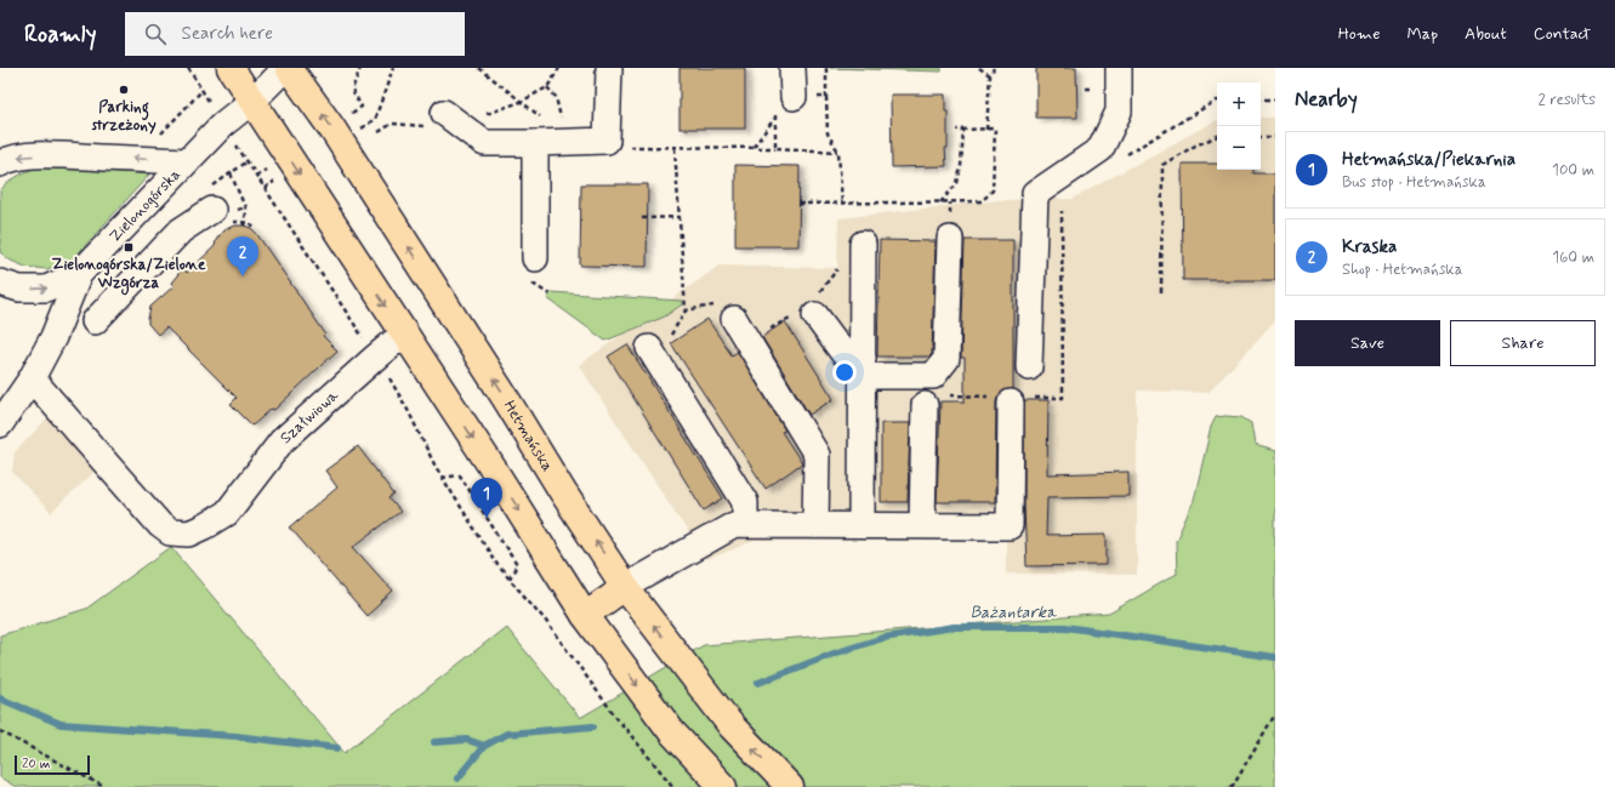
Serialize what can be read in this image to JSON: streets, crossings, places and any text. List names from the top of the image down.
{
  "streets": {
    "main road": ["Hetmańska"],
    "street": ["Zielonogórska", "Szałwiowa"]
  },
  "crossings": [
    ["Zielonogórska", "Szałwiowa"],
    ["Zielonogórska", "Hetmańska"]
  ],
  "water": ["Bażantarka"],
  "places": {
    "other": ["Parking strzeżony"],
    "transit": ["Zielonogórska/Zielone Wzgórza"]
  },
  "scale_bar": "20 m",
  "page": {
    "header": "Roamly",
    "search": "Search here",
    "nav": [
      "Home",
      "Map",
      "About",
      "Contact"
    ],
    "heading": ["Nearby", "2 results"],
    "map_buttons": ["+", "−"],
    "list": [
      {
        "mark": "1",
        "name": "Hetmańska/Piekarnia",
        "note": "Bus stop · Hetmańska",
        "value": "100 m"
      },
      {
        "mark": "2",
        "name": "Kraska",
        "note": "Shop · Hetmańska",
        "value": "160 m"
      }
    ],
    "pins": ["2", "1"],
    "buttons": ["Save", "Share"],
    "scale": "20 m"
  }
}
